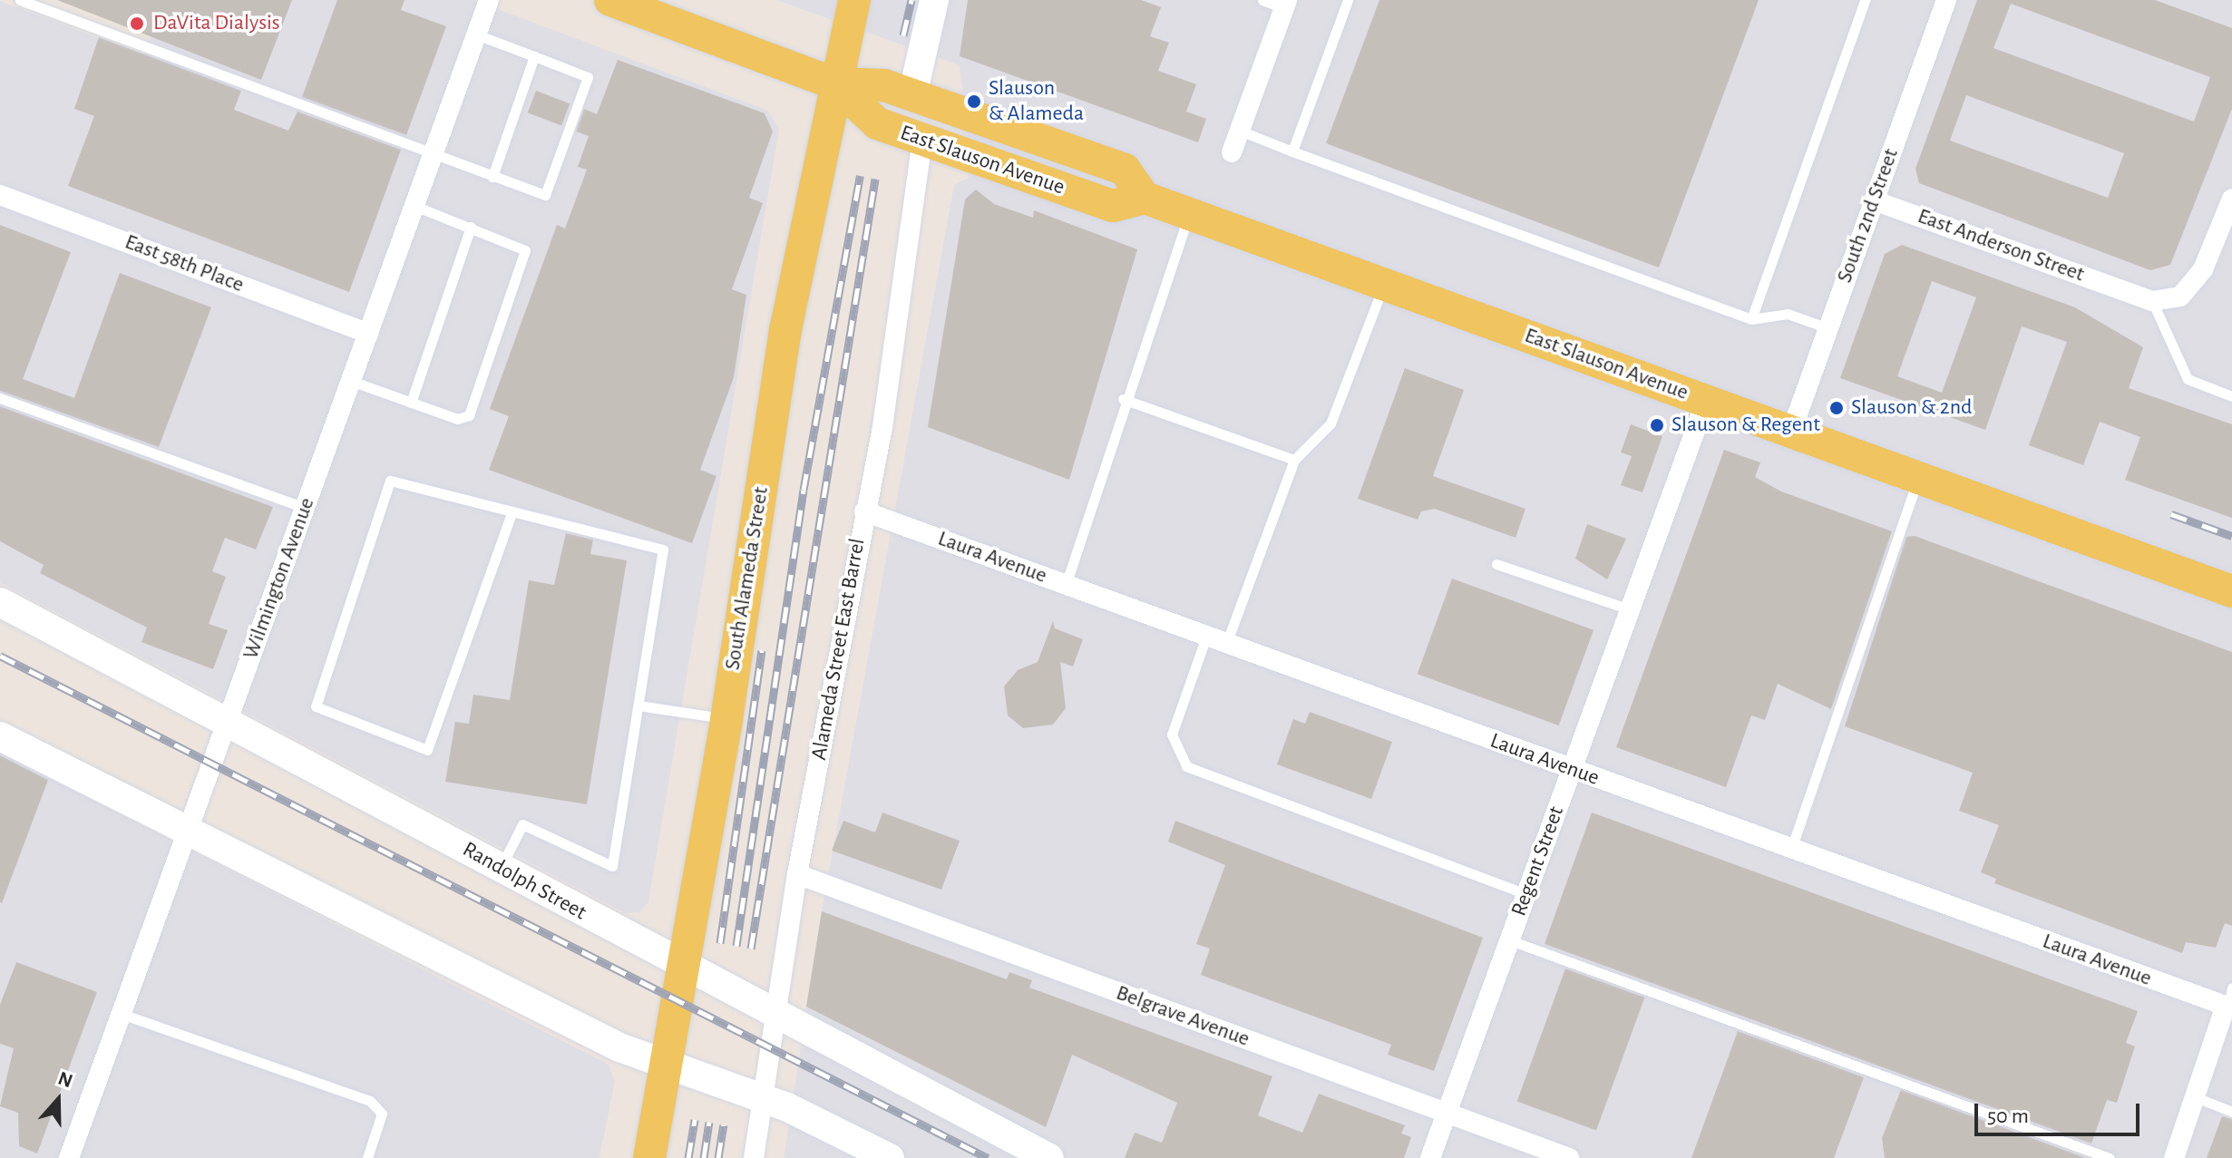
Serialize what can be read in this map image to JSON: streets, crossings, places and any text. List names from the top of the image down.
{
  "streets": {
    "main road": ["East Slauson Avenue", "South Alameda Street"],
    "street": [
      "South 2nd Street",
      "East Anderson Street",
      "East 58th Place",
      "Laura Avenue",
      "Wilmington Avenue",
      "Alameda Street East Barrel",
      "Regent Street",
      "Randolph Street",
      "Belgrave Avenue"
    ]
  },
  "crossings": [
    ["East Slauson Avenue", "South 2nd Street"],
    ["East Slauson Avenue", "South Alameda Street"],
    ["East Slauson Avenue", "Alameda Street East Barrel"],
    ["East Slauson Avenue", "Regent Street"],
    ["South 2nd Street", "East Anderson Street"],
    ["East 58th Place", "Wilmington Avenue"],
    ["Laura Avenue", "Alameda Street East Barrel"],
    ["Laura Avenue", "Regent Street"],
    ["Wilmington Avenue", "Randolph Street"],
    ["South Alameda Street", "Randolph Street"],
    ["Alameda Street East Barrel", "Randolph Street"],
    ["Alameda Street East Barrel", "Belgrave Avenue"],
    ["Regent Street", "Belgrave Avenue"]
  ],
  "places": [
    "DaVita Dialysis",
    "Slauson & Alameda",
    "Slauson & 2nd",
    "Slauson & Regent"
  ],
  "scale_bar": "50 m",
  "north": "top"
}
